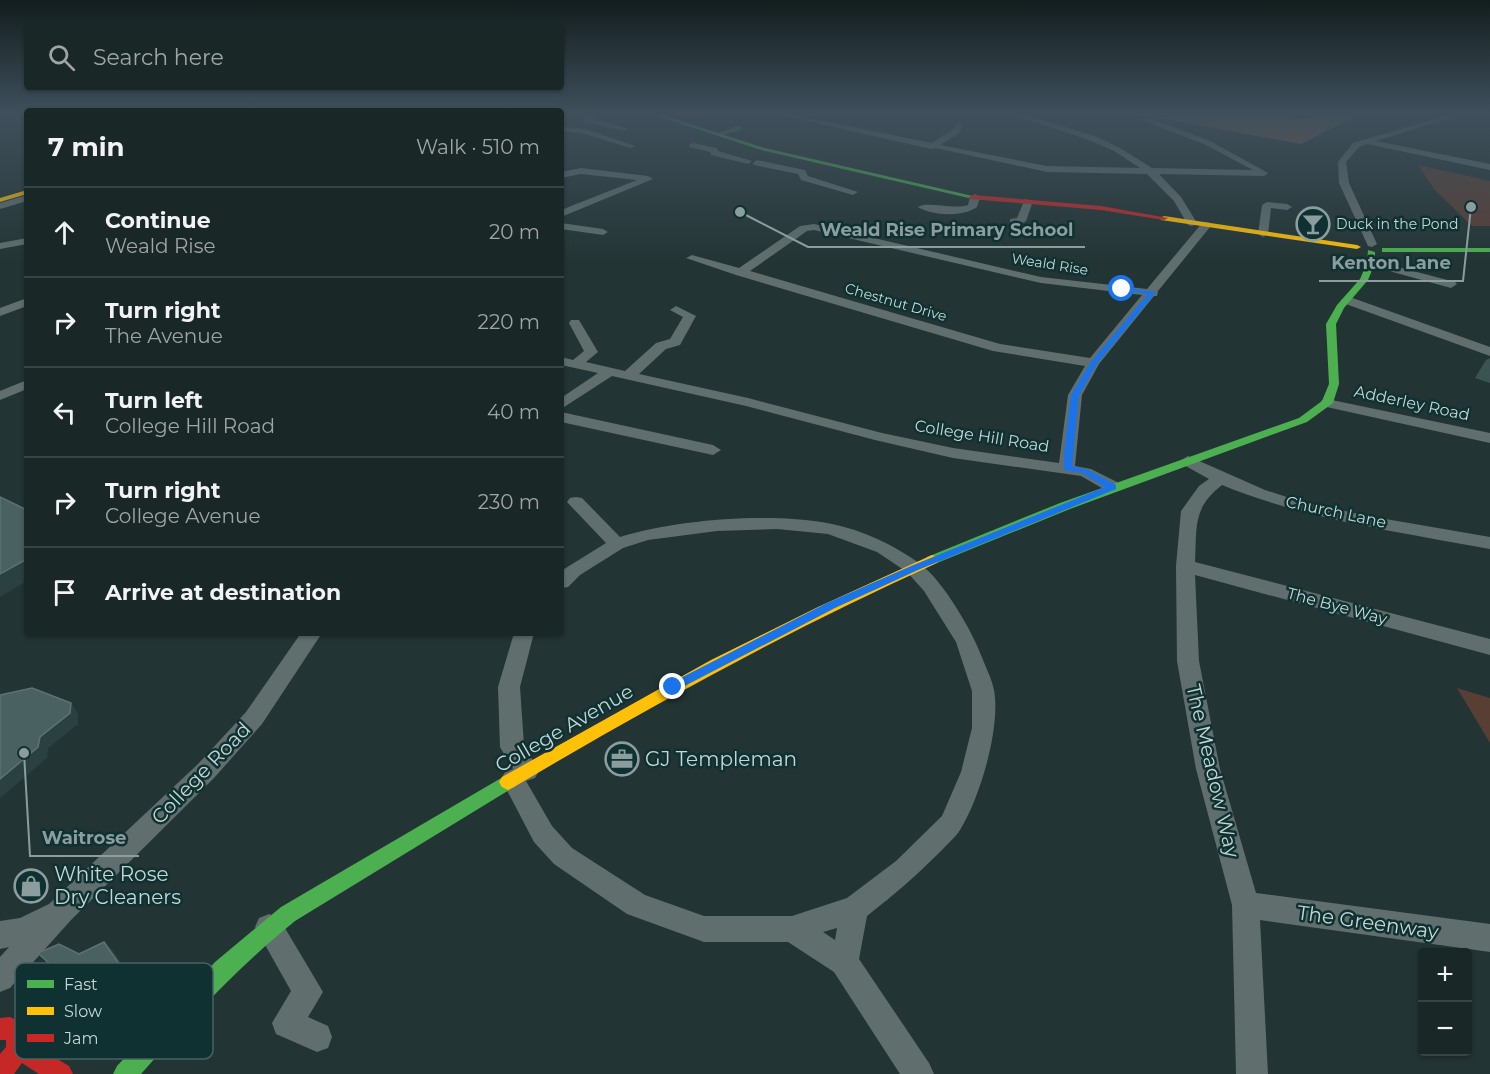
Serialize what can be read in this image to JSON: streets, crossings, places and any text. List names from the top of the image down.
{
  "streets": {
    "street": [
      "Weald Rise",
      "Chestnut Drive",
      "Adderley Road",
      "College Hill Road",
      "Church Lane",
      "The Bye Way",
      "College Avenue",
      "The Meadow Way",
      "College Road",
      "The Greenway"
    ]
  },
  "crossings": [
    ["Weald Rise", "Chestnut Drive"],
    ["College Hill Road", "College Avenue"],
    ["Church Lane", "The Meadow Way"],
    ["The Bye Way", "The Meadow Way"],
    ["The Meadow Way", "The Greenway"]
  ],
  "places": {
    "other": ["Kenton Lane", "Weald Rise Primary School", "Waitrose"],
    "bar": ["Duck in the Pond"],
    "office": ["GJ Templeman"],
    "shop": ["White Rose Dry Cleaners"]
  },
  "legend": ["Fast", "Slow", "Jam"],
  "page": {
    "search": "Search here",
    "heading": ["7 min", "Walk · 510 m"],
    "list": [
      ["Continue", "Weald Rise", "20 m"],
      ["Turn right", "The Avenue", "220 m"],
      ["Turn left", "College Hill Road", "40 m"],
      ["Turn right", "College Avenue", "230 m"],
      "Arrive at destination"
    ],
    "map_buttons": ["+", "−"]
  }
}
